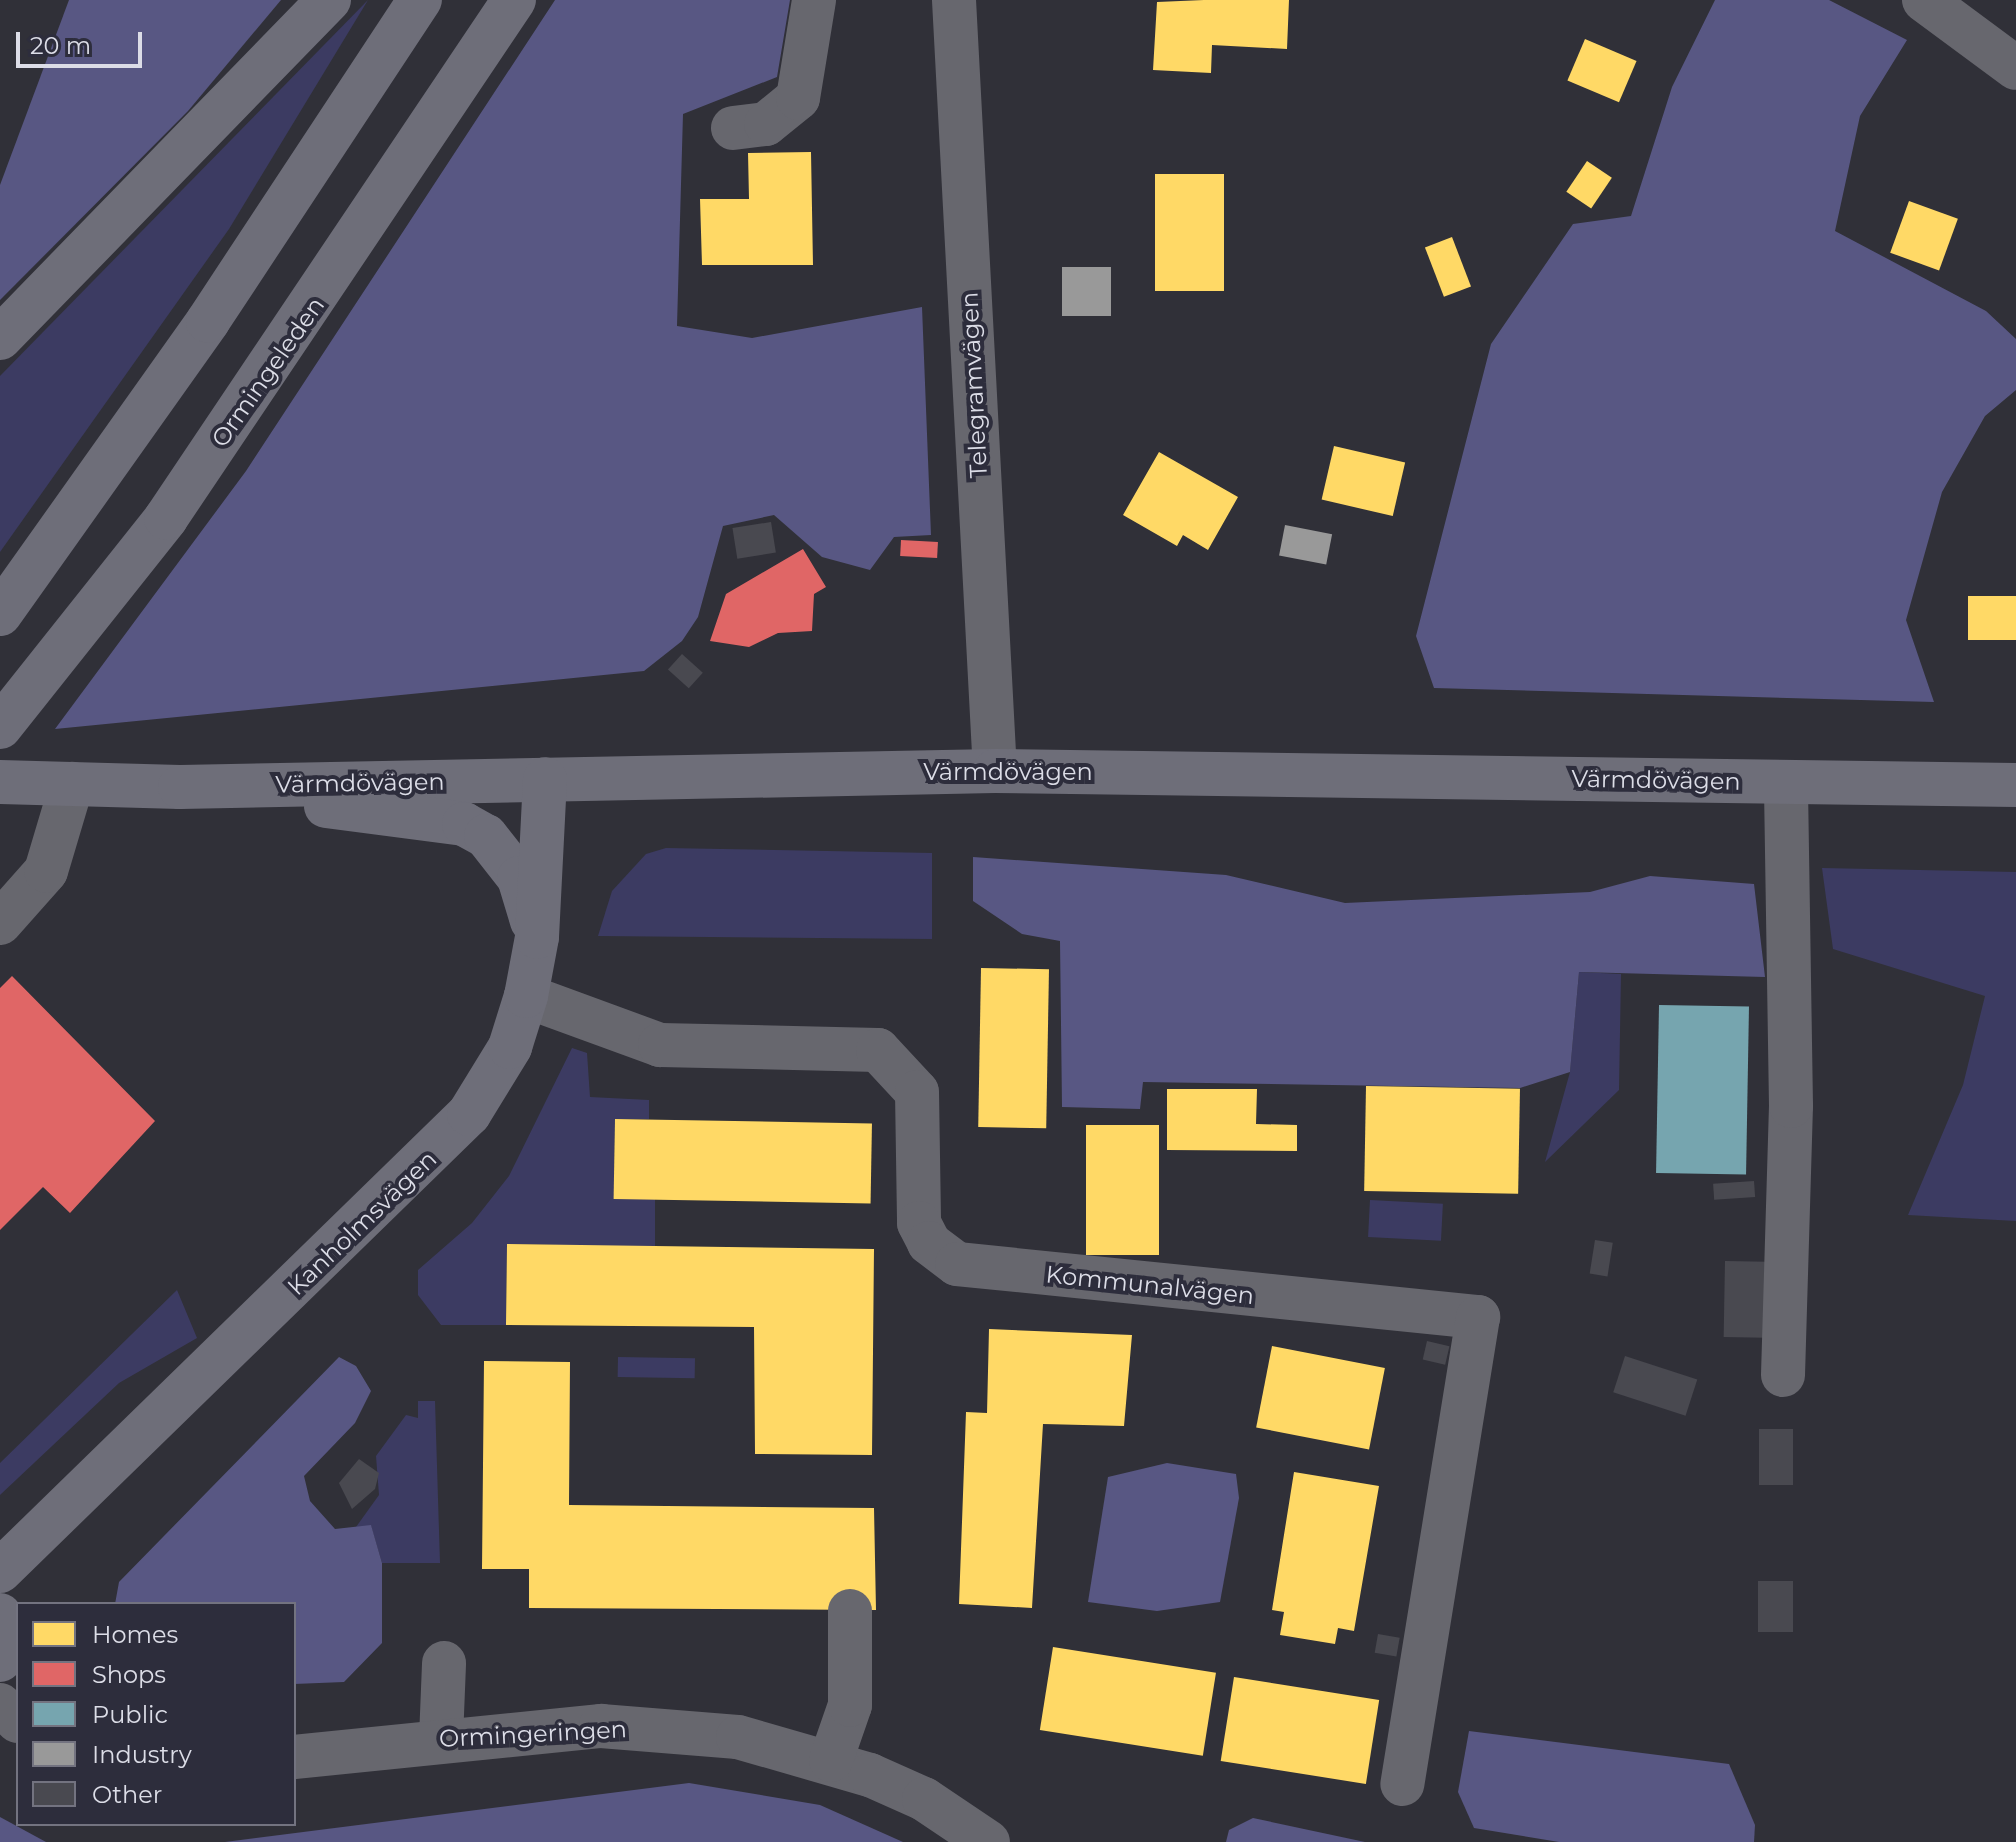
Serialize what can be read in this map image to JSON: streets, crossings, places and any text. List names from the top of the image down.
{
  "streets": {
    "main road": ["Ormingeleden", "Värmdövägen", "Kanholmsvägen"],
    "street": ["Telegramvägen", "Kommunalvägen", "Ormingeringen"]
  },
  "crossings": [
    ["Telegramvägen", "Värmdövägen"],
    ["Värmdövägen", "Kanholmsvägen"],
    ["Kanholmsvägen", "Kommunalvägen"]
  ],
  "legend": [
    "Homes",
    "Shops",
    "Public",
    "Industry",
    "Other"
  ],
  "scale_bar": "20 m"
}
